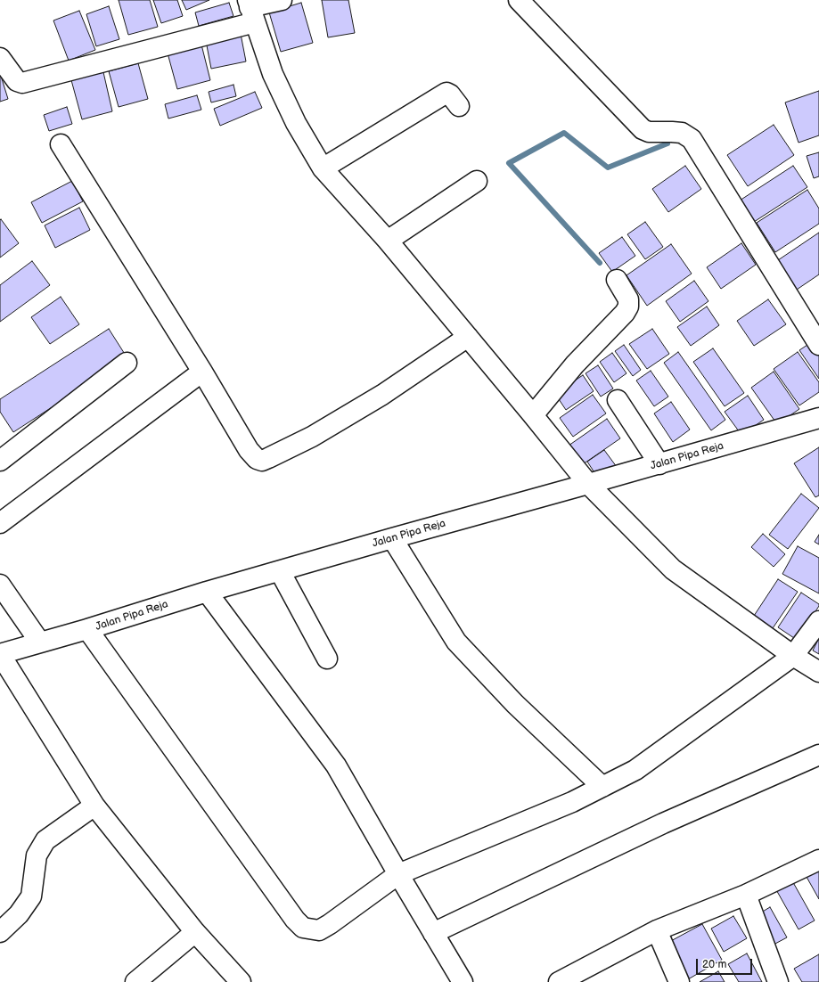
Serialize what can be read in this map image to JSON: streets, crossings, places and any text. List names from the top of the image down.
{
  "streets": {
    "street": ["Jalan Pipa Reja"]
  },
  "scale_bar": "20 m"
}
